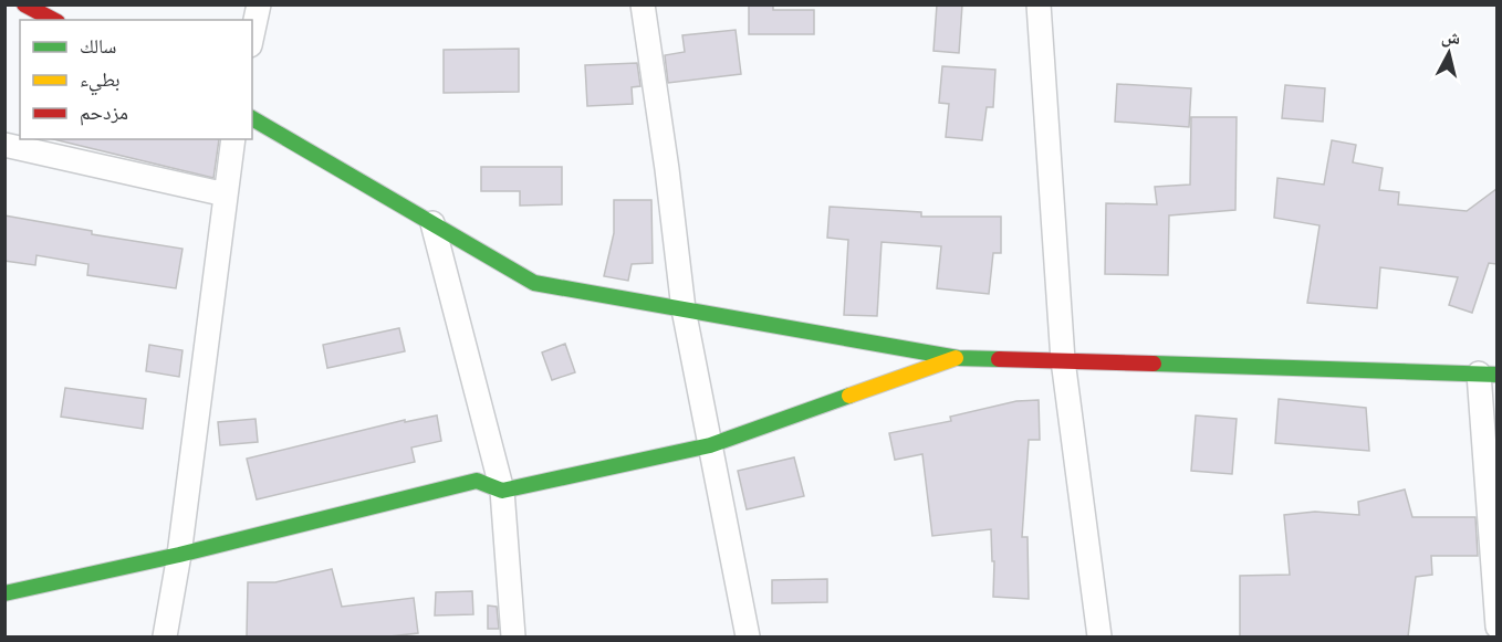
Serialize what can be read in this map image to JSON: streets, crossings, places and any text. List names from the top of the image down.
{
  "legend": ["سالك", "بطيء", "مزدحم"],
  "north": "top"
}
